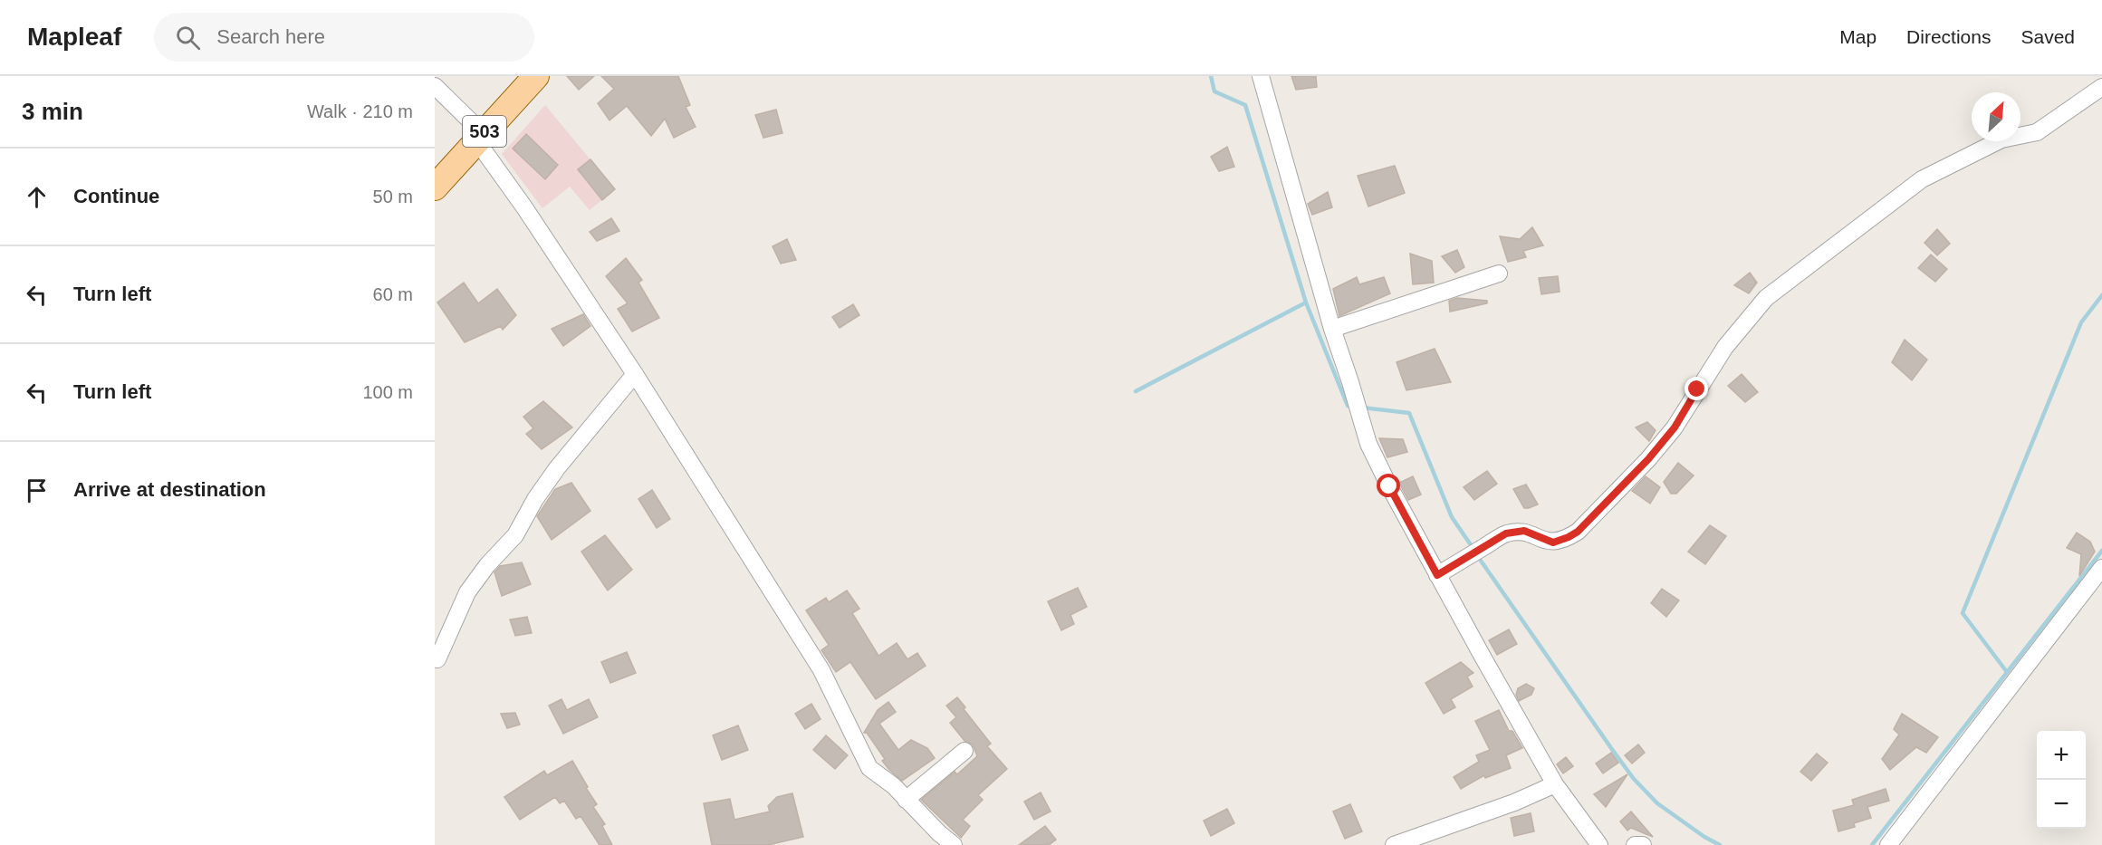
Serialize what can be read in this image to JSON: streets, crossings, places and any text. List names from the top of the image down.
{
  "streets": {
    "main road": ["503"]
  },
  "north": "top right",
  "page": {
    "header": "Mapleaf",
    "search": "Search here",
    "nav": ["Map", "Directions", "Saved"],
    "heading": ["3 min", "Walk · 210 m"],
    "list": [
      ["Continue", "50 m"],
      ["Turn left", "60 m"],
      ["Turn left", "100 m"],
      "Arrive at destination"
    ],
    "map_buttons": ["+", "−"]
  }
}
